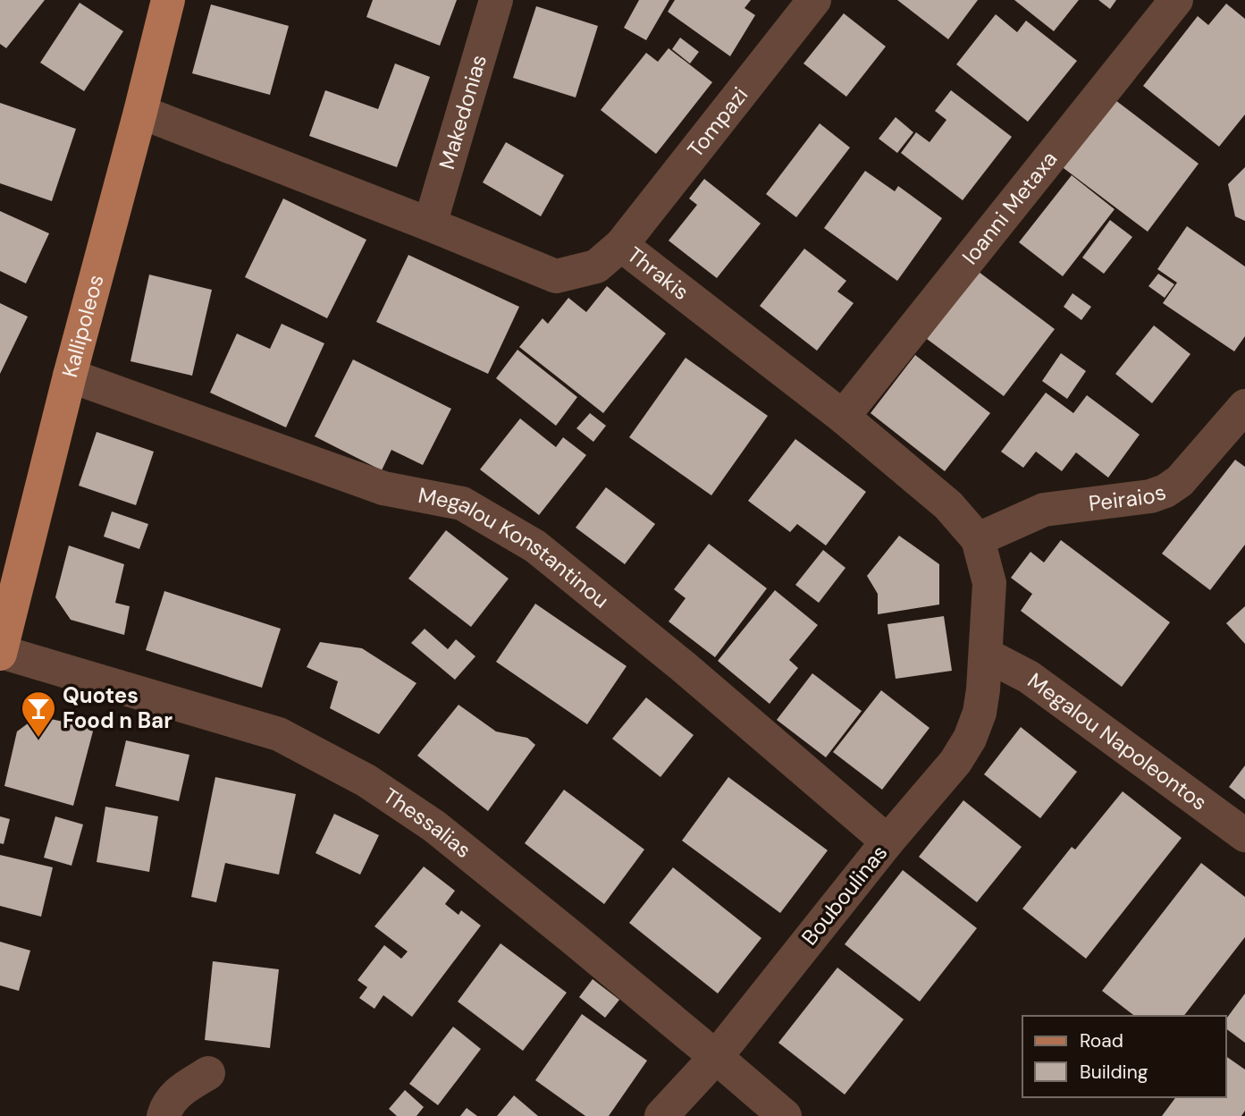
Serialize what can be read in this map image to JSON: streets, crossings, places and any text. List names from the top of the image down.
{
  "streets": {
    "main road": ["Kallipoleos"],
    "street": [
      "Makedonias",
      "Tompazi",
      "Ioanni Metaxa",
      "Thrakis",
      "Peiraios",
      "Megalou Konstantinou",
      "Megalou Napoleontos",
      "Thessalias",
      "Bouboulinas"
    ]
  },
  "crossings": [
    ["Makedonias", "Thrakis"],
    ["Tompazi", "Thrakis"],
    ["Ioanni Metaxa", "Thrakis"],
    ["Thrakis", "Kallipoleos"],
    ["Thrakis", "Peiraios"],
    ["Thrakis", "Megalou Napoleontos"],
    ["Thrakis", "Bouboulinas"],
    ["Kallipoleos", "Megalou Konstantinou"],
    ["Kallipoleos", "Thessalias"],
    ["Megalou Konstantinou", "Bouboulinas"],
    ["Megalou Napoleontos", "Bouboulinas"],
    ["Thessalias", "Bouboulinas"]
  ],
  "places": {
    "bar": ["Quotes Food n Bar"]
  },
  "legend": ["Road", "Building"]
}
